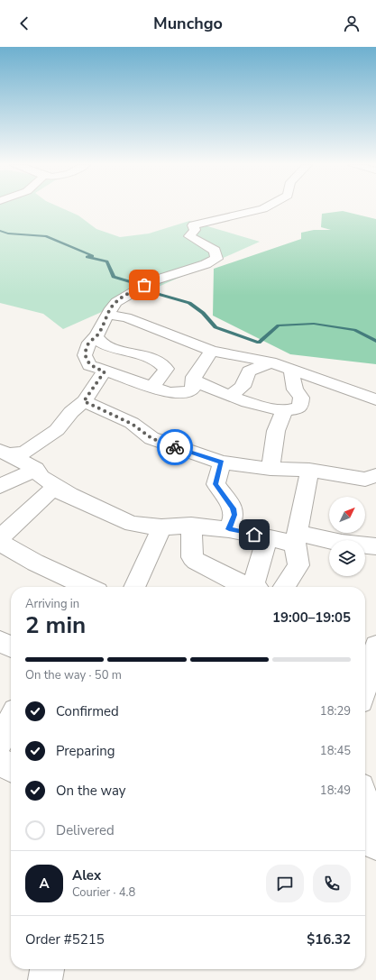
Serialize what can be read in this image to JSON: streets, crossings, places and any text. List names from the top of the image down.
{
  "north": "top right",
  "page": {
    "header": "Munchgo",
    "heading": ["2 min", "Arriving in", "19:00–19:05"],
    "panel": [
      "Alex",
      "Courier · 4.8",
      "Order #5215",
      "$16.32"
    ],
    "bar": "On the way · 50 m",
    "list": [
      ["Confirmed", "18:29"],
      ["Preparing", "18:45"],
      ["On the way", "18:49"],
      "Delivered"
    ],
    "round": "A"
  }
}
